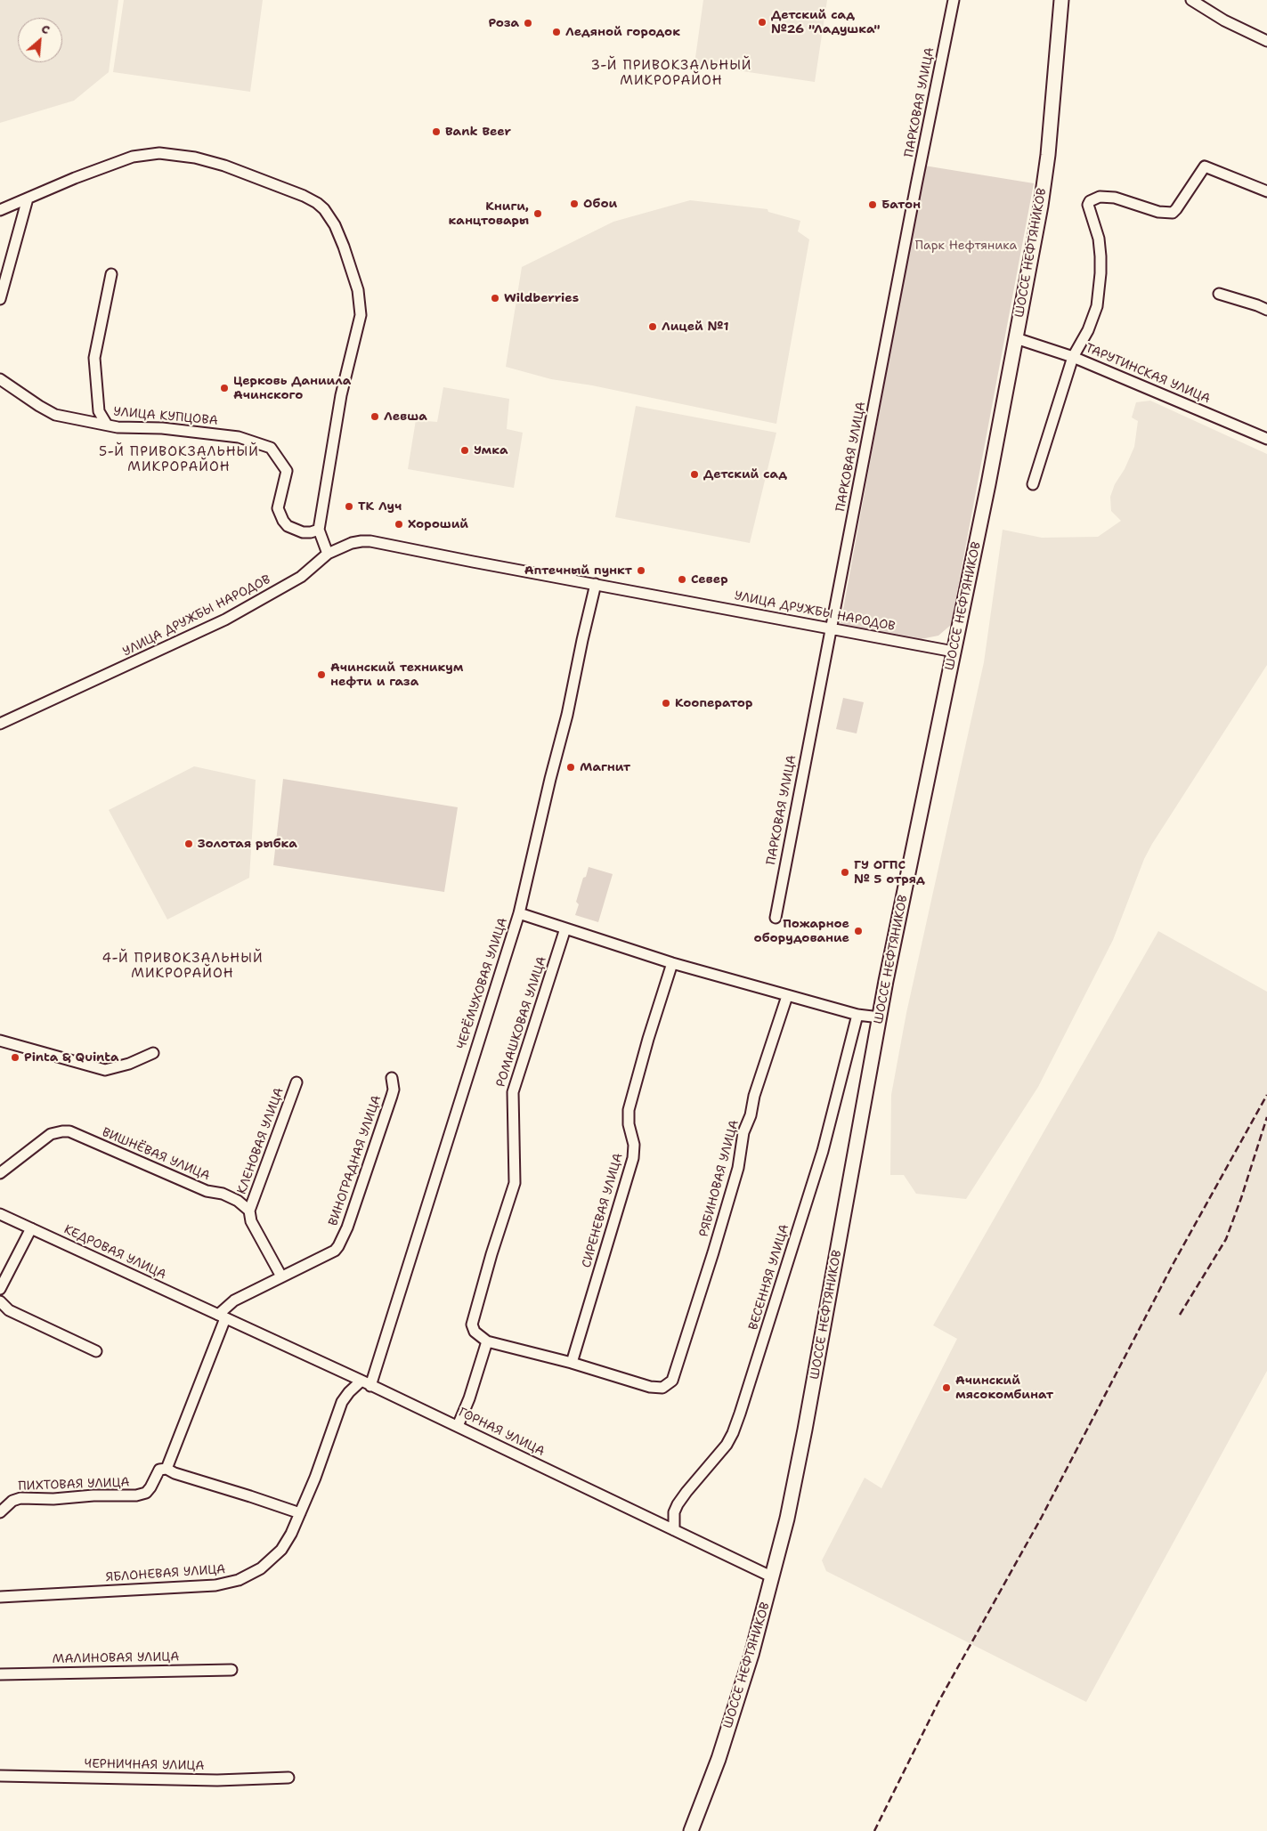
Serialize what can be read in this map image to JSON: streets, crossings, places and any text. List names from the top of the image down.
{
  "streets": {
    "main road": ["ШОССЕ НЕФТЯНИКОВ"],
    "street": [
      "ПАРКОВАЯ УЛИЦА",
      "ТАРУТИНСКАЯ УЛИЦА",
      "УЛИЦА КУПЦОВА",
      "УЛИЦА ДРУЖБЫ НАРОДОВ",
      "ЧЕРЁМУХОВАЯ УЛИЦА",
      "РОМАШКОВАЯ УЛИЦА",
      "КЛЕНОВАЯ УЛИЦА",
      "ВИШНЁВАЯ УЛИЦА",
      "ВИНОГРАДНАЯ УЛИЦА",
      "РЯБИНОВАЯ УЛИЦА",
      "СИРЕНЕВАЯ УЛИЦА",
      "КЕДРОВАЯ УЛИЦА",
      "ВЕСЕННЯЯ УЛИЦА",
      "ГОРНАЯ УЛИЦА",
      "ПИХТОВАЯ УЛИЦА",
      "ЯБЛОНЕВАЯ УЛИЦА",
      "МАЛИНОВАЯ УЛИЦА",
      "ЧЕРНИЧНАЯ УЛИЦА"
    ]
  },
  "crossings": [
    ["ПАРКОВАЯ УЛИЦА", "УЛИЦА ДРУЖБЫ НАРОДОВ"],
    ["ШОССЕ НЕФТЯНИКОВ", "ТАРУТИНСКАЯ УЛИЦА"],
    ["ШОССЕ НЕФТЯНИКОВ", "УЛИЦА ДРУЖБЫ НАРОДОВ"],
    ["ШОССЕ НЕФТЯНИКОВ", "ГОРНАЯ УЛИЦА"],
    ["УЛИЦА ДРУЖБЫ НАРОДОВ", "ЧЕРЁМУХОВАЯ УЛИЦА"],
    ["ЧЕРЁМУХОВАЯ УЛИЦА", "ГОРНАЯ УЛИЦА"],
    ["ЧЕРЁМУХОВАЯ УЛИЦА", "ЯБЛОНЕВАЯ УЛИЦА"],
    ["КЛЕНОВАЯ УЛИЦА", "ВИШНЁВАЯ УЛИЦА"],
    ["ВИНОГРАДНАЯ УЛИЦА", "КЕДРОВАЯ УЛИЦА"],
    ["ВИНОГРАДНАЯ УЛИЦА", "ГОРНАЯ УЛИЦА"],
    ["ВИНОГРАДНАЯ УЛИЦА", "ПИХТОВАЯ УЛИЦА"],
    ["РЯБИНОВАЯ УЛИЦА", "СИРЕНЕВАЯ УЛИЦА"],
    ["КЕДРОВАЯ УЛИЦА", "ГОРНАЯ УЛИЦА"],
    ["ВЕСЕННЯЯ УЛИЦА", "ГОРНАЯ УЛИЦА"]
  ],
  "districts": ["3-Й ПРИВОКЗАЛЬНЫЙ МИКРОРАЙОН", "5-Й ПРИВОКЗАЛЬНЫЙ МИКРОРАЙОН", "4-Й ПРИВОКЗАЛЬНЫЙ МИКРОРАЙОН"],
  "parks": ["Парк Нефтяника"],
  "places": [
    "Детский сад №26 \"Ладушка\"",
    "Роза",
    "Ледяной городок",
    "Bank Beer",
    "Обои",
    "Батон",
    "Книги, канцтовары",
    "Wildberries",
    "Лицей №1",
    "Церковь Даниила Ачинского",
    "Левша",
    "Умка",
    "Детский сад",
    "ТК Луч",
    "Хороший",
    "Аптечный пункт",
    "Север",
    "Ачинский техникум нефти и газа",
    "Кооператор",
    "Магнит",
    "Золотая рыбка",
    "ГУ ОГПС № 5 отряд",
    "Пожарное оборудование",
    "Pinta & Quinta",
    "Ачинский мясокомбинат"
  ],
  "north": "top right"
}
